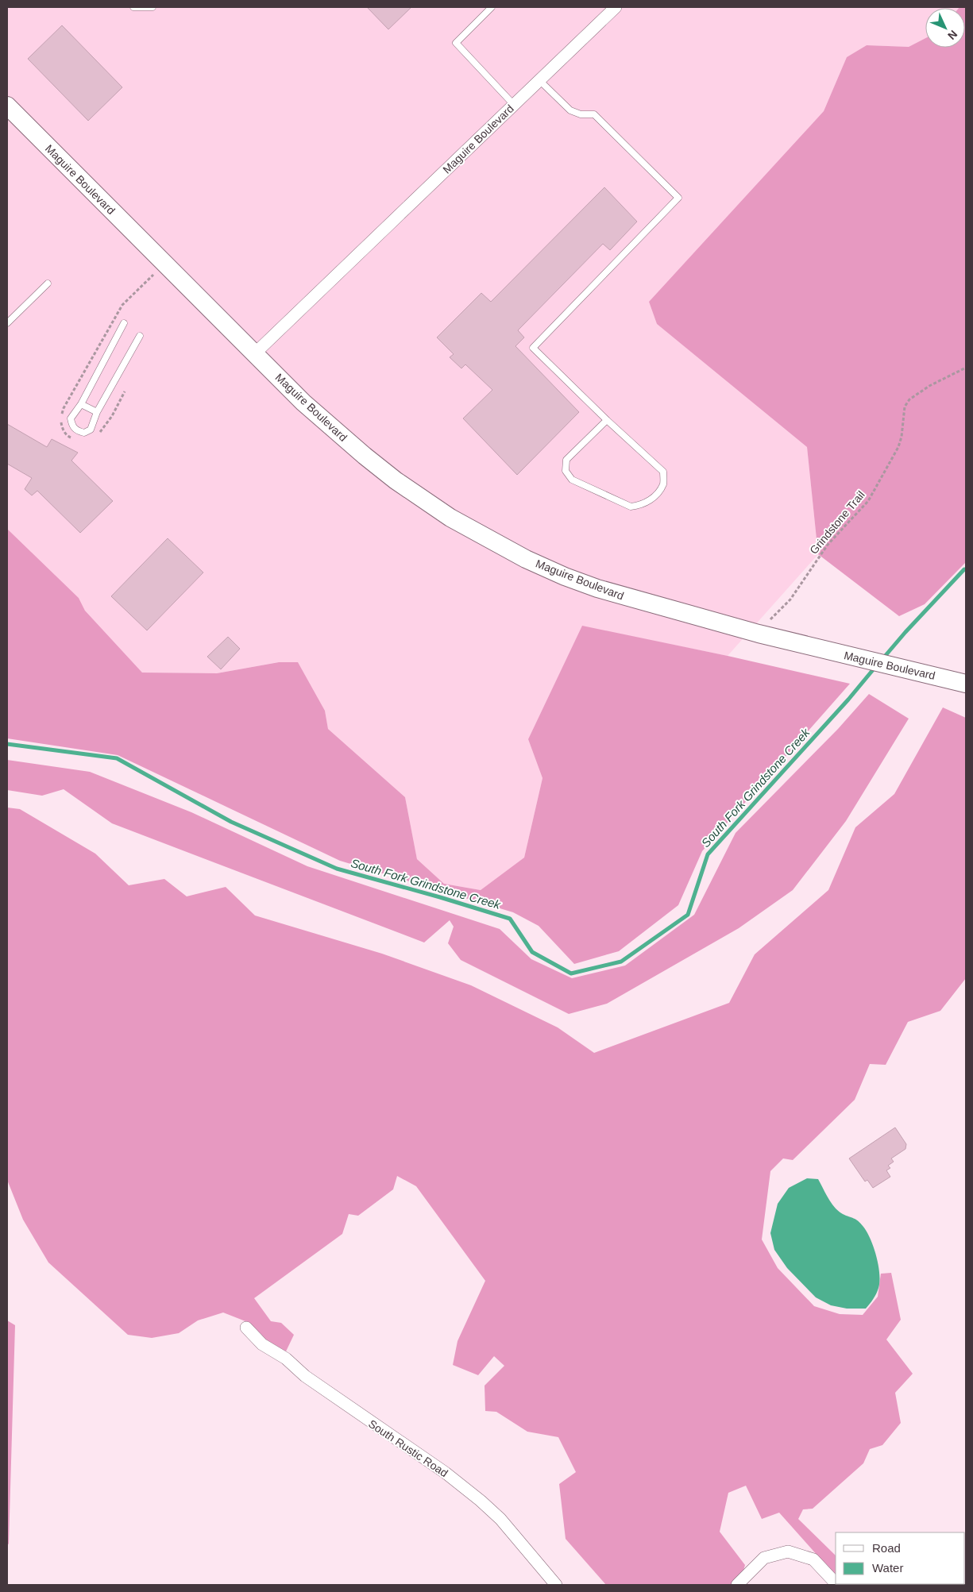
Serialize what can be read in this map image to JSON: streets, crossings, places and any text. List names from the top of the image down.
{
  "streets": {
    "street": ["Maguire Boulevard", "South Rustic Road"],
    "path": ["Grindstone Trail"]
  },
  "water": ["South Fork Grindstone Creek"],
  "legend": ["Road", "Water"],
  "north": "bottom right"
}
